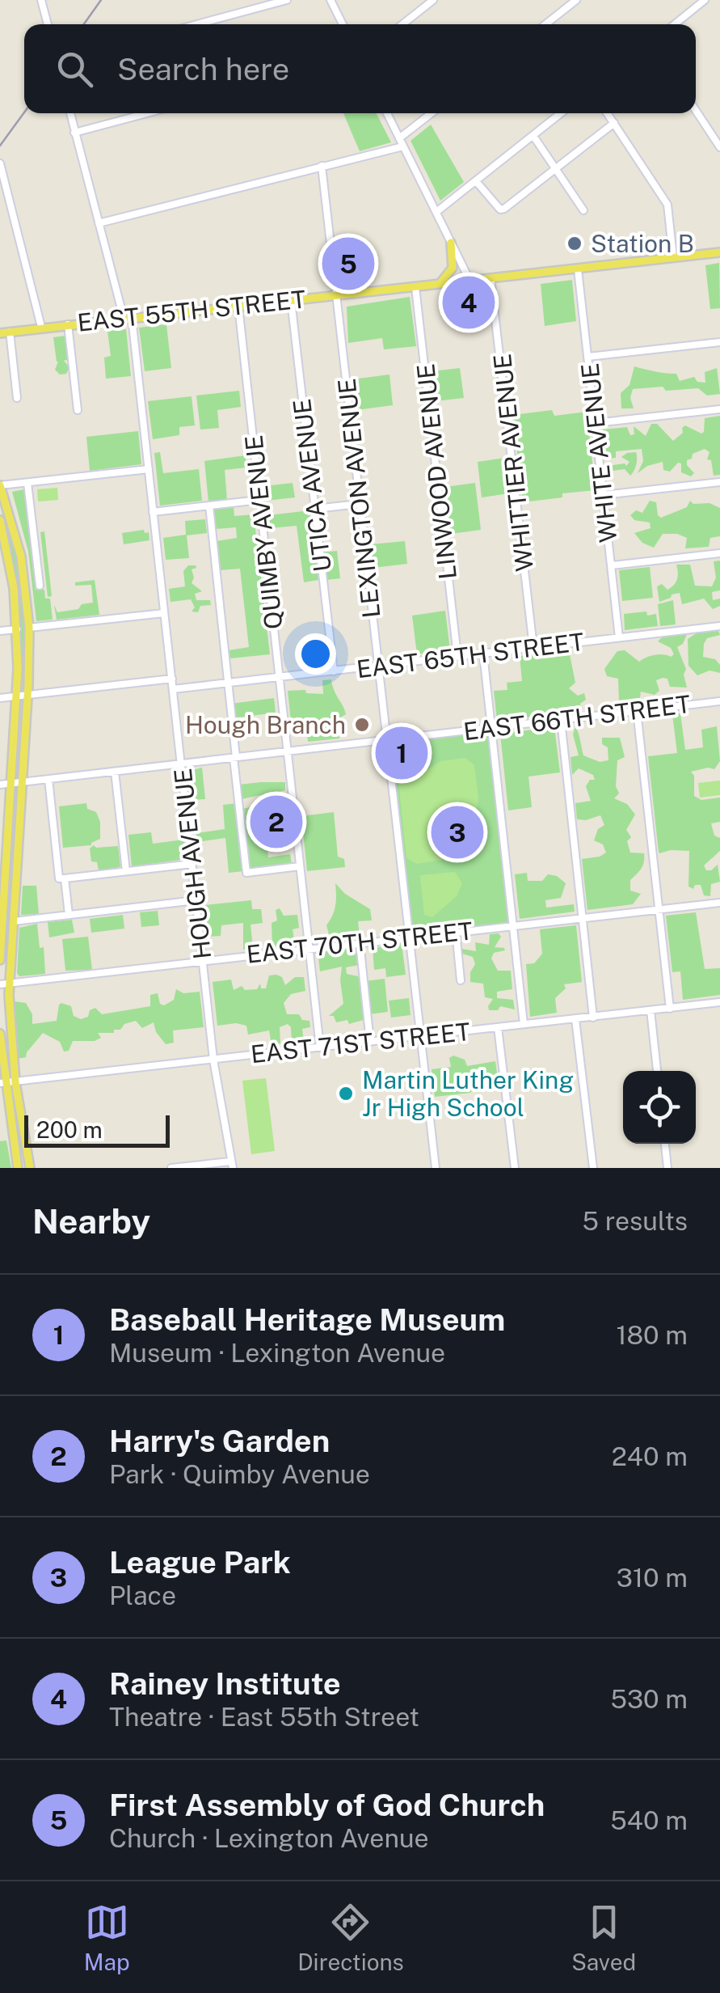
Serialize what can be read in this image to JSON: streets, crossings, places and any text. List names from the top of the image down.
{
  "streets": {
    "main road": ["EAST 55TH STREET"],
    "street": [
      "WHITE AVENUE",
      "WHITTIER AVENUE",
      "LINWOOD AVENUE",
      "UTICA AVENUE",
      "LEXINGTON AVENUE",
      "QUIMBY AVENUE",
      "EAST 65TH STREET",
      "EAST 66TH STREET",
      "HOUGH AVENUE",
      "EAST 70TH STREET",
      "EAST 71ST STREET"
    ]
  },
  "crossings": [
    ["EAST 55TH STREET", "WHITE AVENUE"],
    ["EAST 55TH STREET", "WHITTIER AVENUE"],
    ["EAST 55TH STREET", "LINWOOD AVENUE"],
    ["EAST 55TH STREET", "UTICA AVENUE"],
    ["EAST 55TH STREET", "LEXINGTON AVENUE"],
    ["EAST 55TH STREET", "QUIMBY AVENUE"],
    ["EAST 55TH STREET", "HOUGH AVENUE"],
    ["WHITE AVENUE", "EAST 65TH STREET"],
    ["WHITTIER AVENUE", "EAST 65TH STREET"],
    ["LINWOOD AVENUE", "EAST 65TH STREET"],
    ["UTICA AVENUE", "EAST 65TH STREET"],
    ["LEXINGTON AVENUE", "EAST 65TH STREET"],
    ["LEXINGTON AVENUE", "EAST 66TH STREET"],
    ["LEXINGTON AVENUE", "EAST 70TH STREET"],
    ["LEXINGTON AVENUE", "EAST 71ST STREET"],
    ["QUIMBY AVENUE", "EAST 65TH STREET"],
    ["QUIMBY AVENUE", "EAST 66TH STREET"],
    ["QUIMBY AVENUE", "EAST 70TH STREET"],
    ["QUIMBY AVENUE", "EAST 71ST STREET"],
    ["EAST 65TH STREET", "HOUGH AVENUE"],
    ["EAST 66TH STREET", "HOUGH AVENUE"],
    ["HOUGH AVENUE", "EAST 70TH STREET"],
    ["HOUGH AVENUE", "EAST 71ST STREET"]
  ],
  "places": ["Station B", "Hough Branch", "Martin Luther King Jr High School"],
  "scale_bar": "200 m",
  "page": {
    "search": "Search here",
    "pins": [
      "5",
      "4",
      "1",
      "2",
      "3"
    ],
    "scale": "200 m",
    "heading": ["Nearby", "5 results"],
    "list": [
      {
        "mark": "1",
        "name": "Baseball Heritage Museum",
        "note": "Museum · Lexington Avenue",
        "value": "180 m"
      },
      {
        "mark": "2",
        "name": "Harry's Garden",
        "note": "Park · Quimby Avenue",
        "value": "240 m"
      },
      {
        "mark": "3",
        "name": "League Park",
        "note": "Place",
        "value": "310 m"
      },
      {
        "mark": "4",
        "name": "Rainey Institute",
        "note": "Theatre · East 55th Street",
        "value": "530 m"
      },
      {
        "mark": "5",
        "name": "First Assembly of God Church",
        "note": "Church · Lexington Avenue",
        "value": "540 m"
      }
    ],
    "nav": ["Map", "Directions", "Saved"]
  }
}
